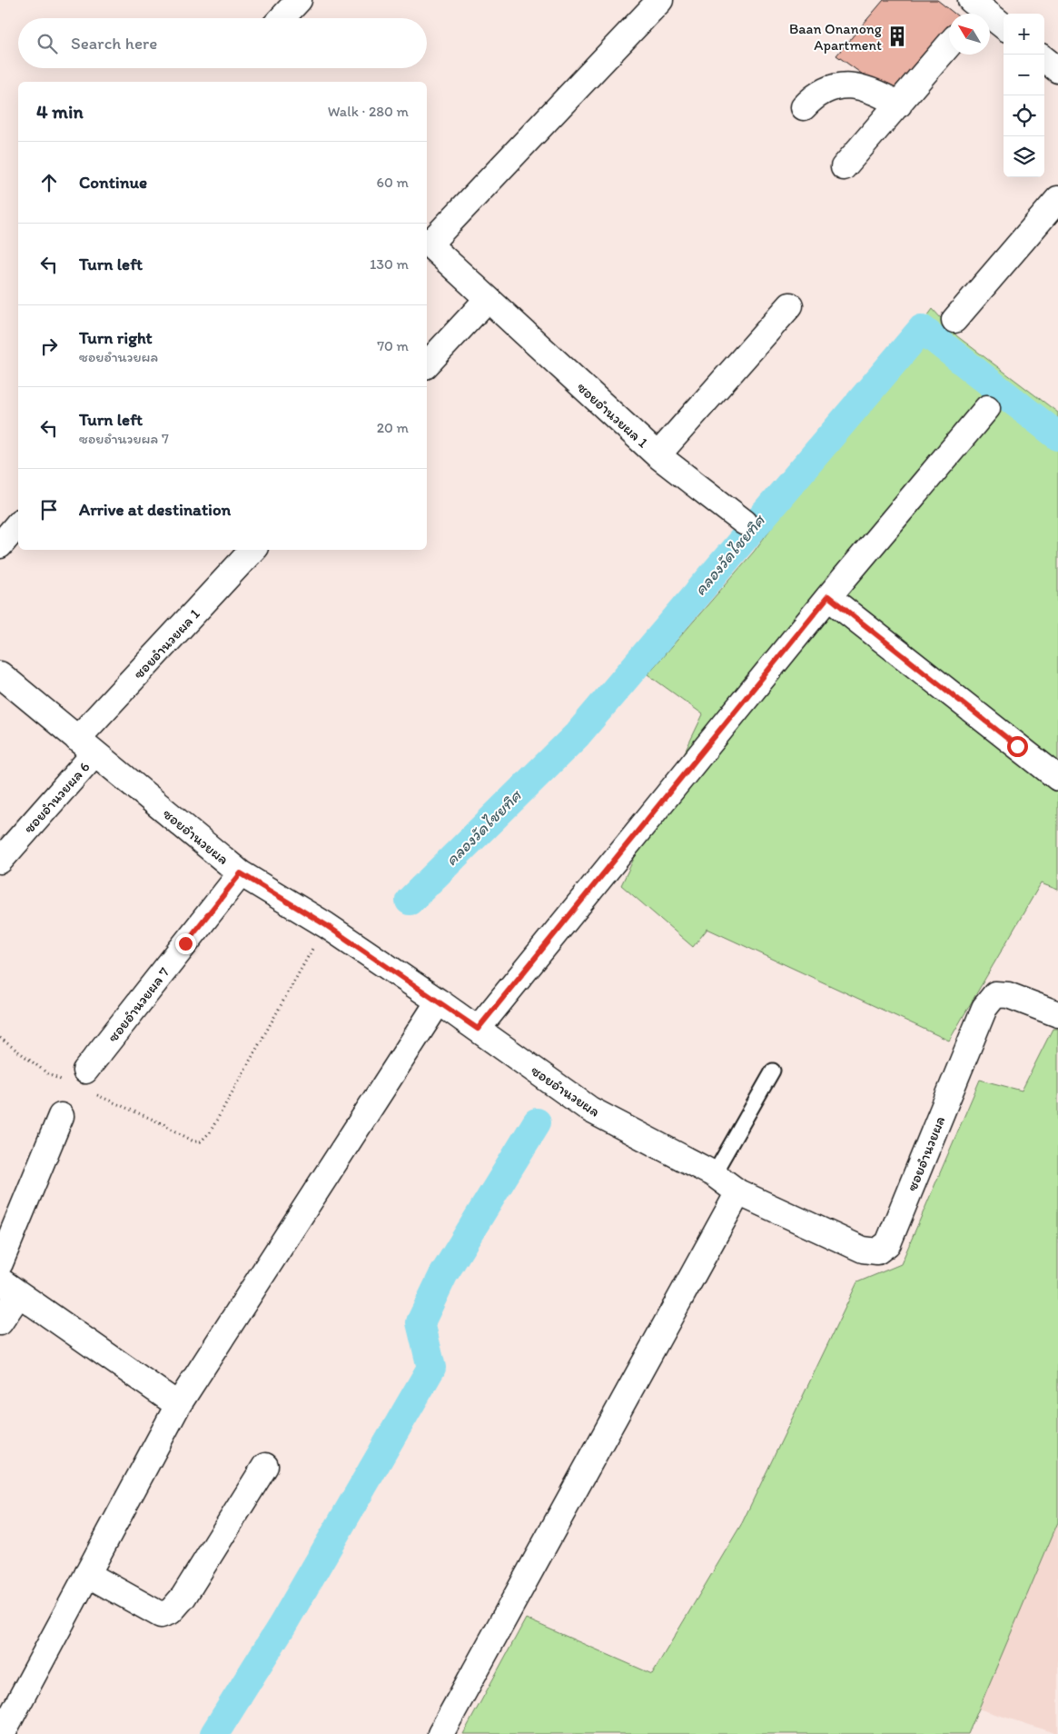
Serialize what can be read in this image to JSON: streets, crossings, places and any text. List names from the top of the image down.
{
  "streets": {
    "street": [
      "ซอยอำนวยผล 1",
      "ซอยอำนวยผล 6",
      "ซอยอำนวยผล",
      "ซอยอำนวยผล 7"
    ]
  },
  "crossings": [
    ["ซอยอำนวยผล 1", "ซอยอำนวยผล 6"],
    ["ซอยอำนวยผล 1", "ซอยอำนวยผล"],
    ["ซอยอำนวยผล 6", "ซอยอำนวยผล"],
    ["ซอยอำนวยผล", "ซอยอำนวยผล 7"]
  ],
  "water": ["คลองวัดไชยทิศ"],
  "places": {
    "building": ["Baan Onanong Apartment"]
  },
  "north": "top left",
  "page": {
    "map_buttons": ["+", "−"],
    "search": "Search here",
    "heading": ["4 min", "Walk · 280 m"],
    "list": [
      ["Continue", "60 m"],
      ["Turn left", "130 m"],
      ["Turn right", "ซอยอำนวยผล", "70 m"],
      ["Turn left", "ซอยอำนวยผล 7", "20 m"],
      "Arrive at destination"
    ]
  }
}
